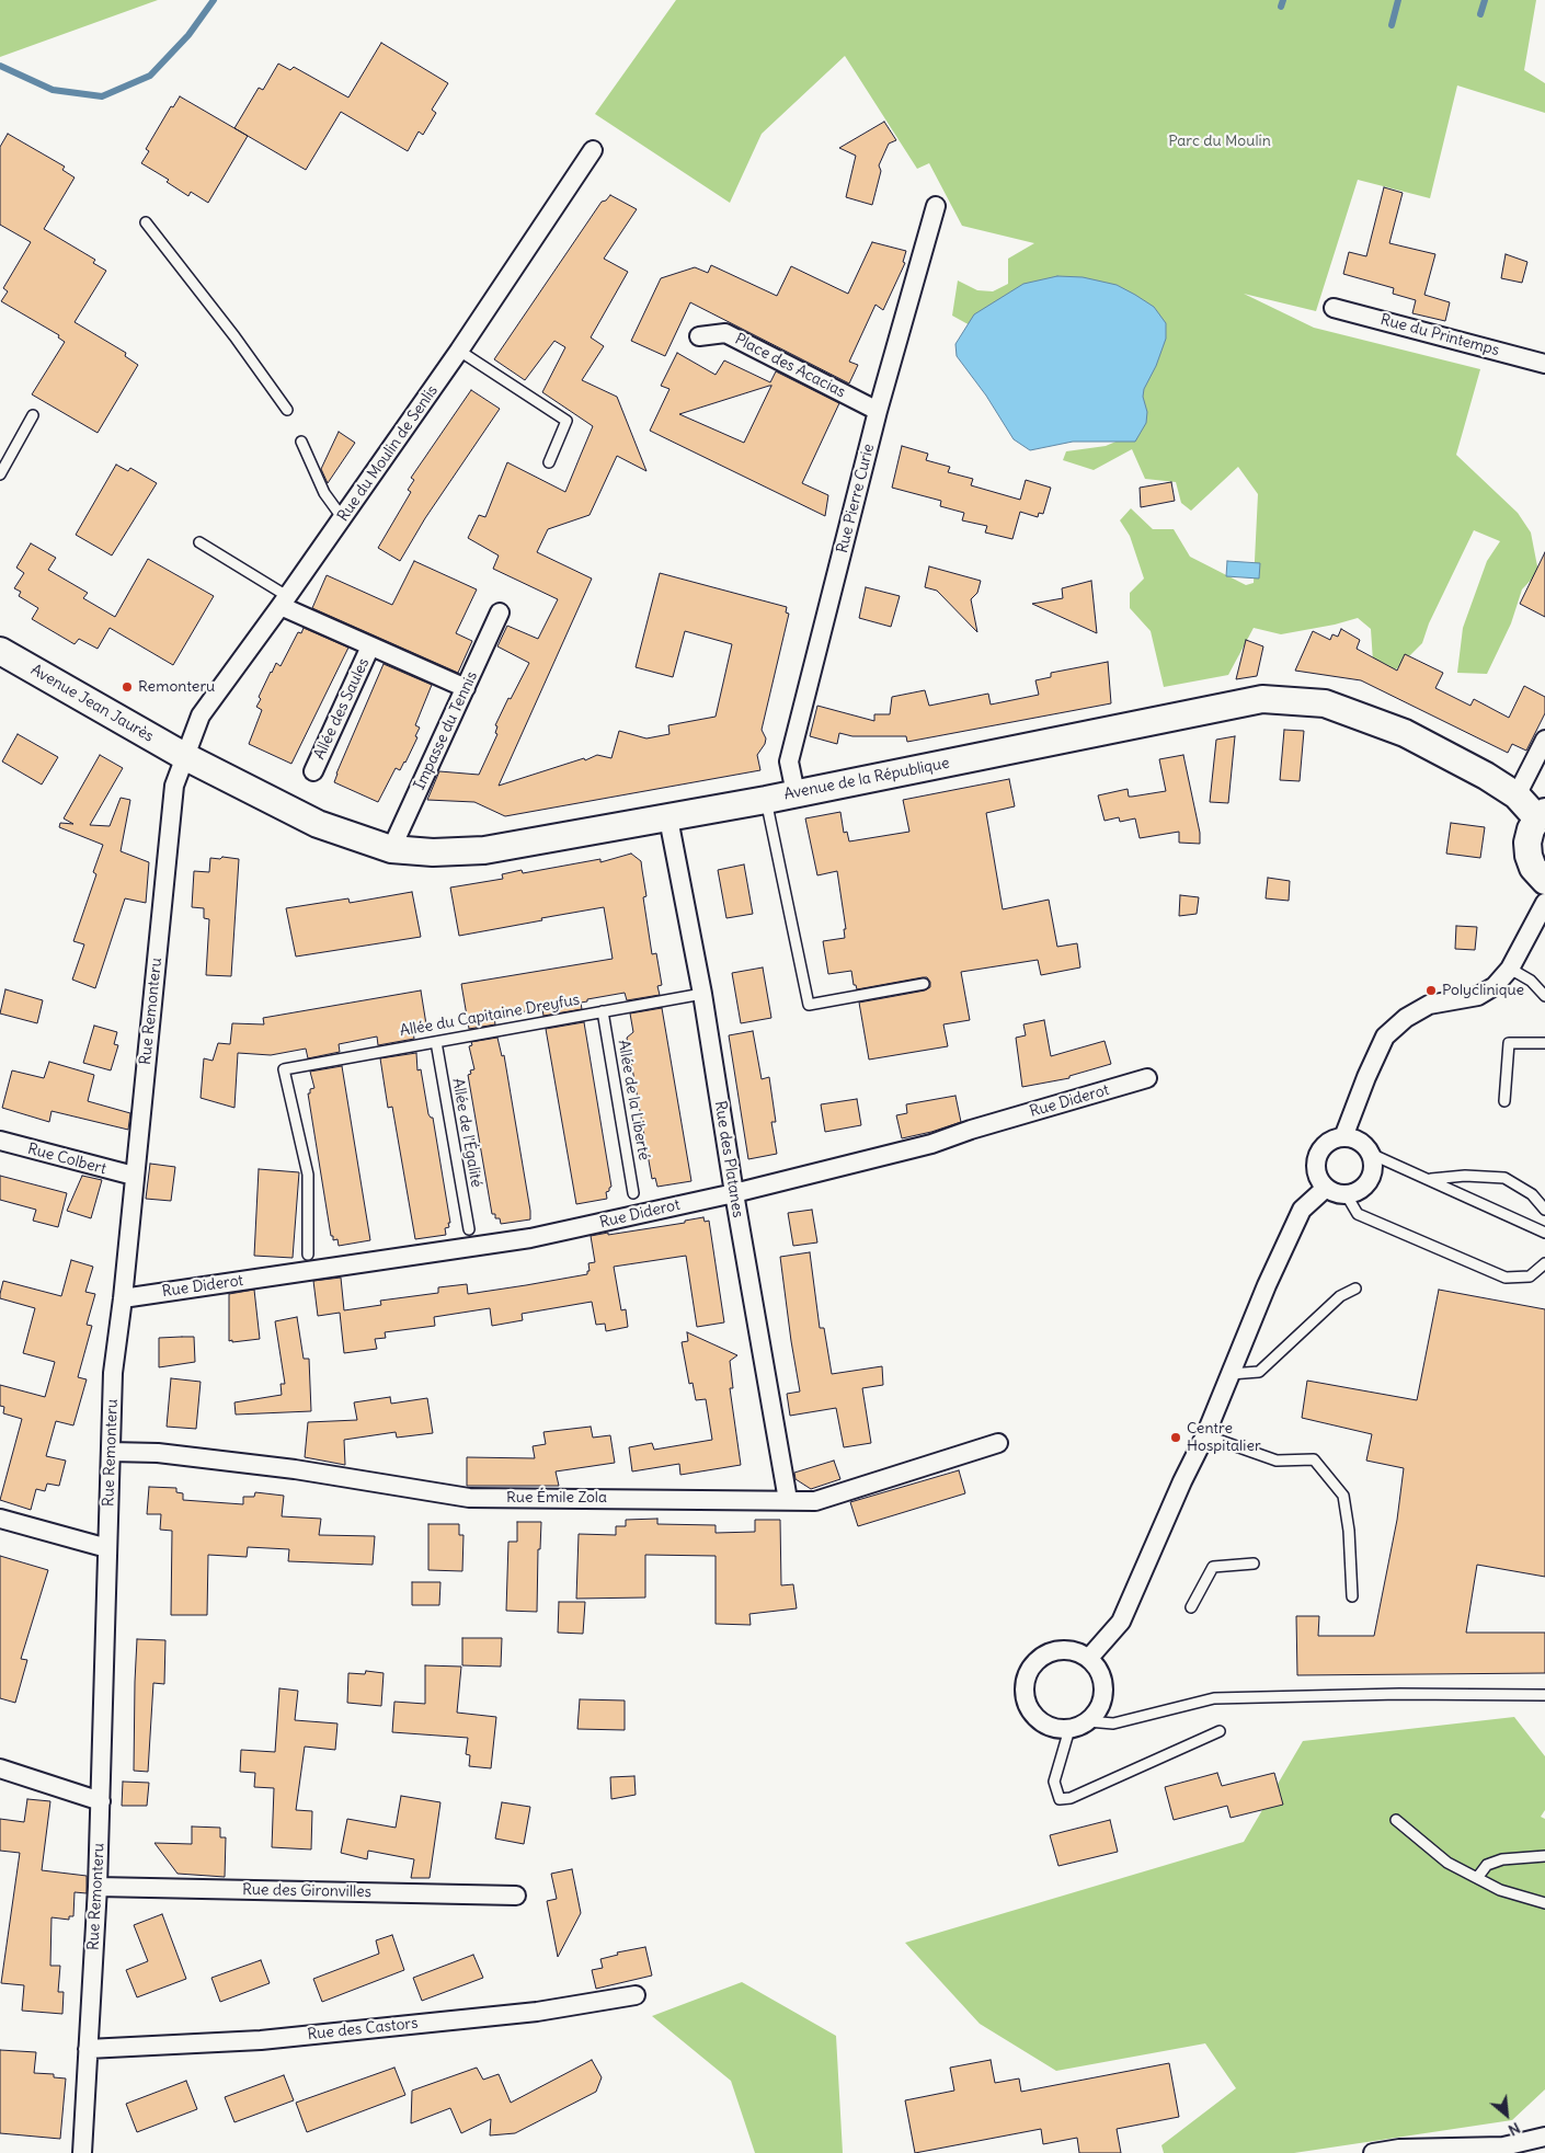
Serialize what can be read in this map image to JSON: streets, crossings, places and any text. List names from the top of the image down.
{
  "streets": {
    "street": [
      "Rue du Printemps",
      "Place des Acacias",
      "Rue du Moulin de Senlis",
      "Rue Pierre Curie",
      "Avenue Jean Jaurès",
      "Allée des Saules",
      "Impasse du Tennis",
      "Avenue de la République",
      "Rue Remonteru",
      "Rue Diderot",
      "Rue Colbert",
      "Rue des Platanes",
      "Rue Émile Zola",
      "Rue des Gironvilles",
      "Rue des Castors"
    ],
    "lane": ["Allée du Capitaine Dreyfus", "Allée de la Liberté", "Allée de l'Égalité"]
  },
  "crossings": [
    ["Place des Acacias", "Rue Pierre Curie"],
    ["Rue du Moulin de Senlis", "Avenue Jean Jaurès"],
    ["Rue du Moulin de Senlis", "Allée des Saules"],
    ["Rue du Moulin de Senlis", "Avenue de la République"],
    ["Rue du Moulin de Senlis", "Rue Remonteru"],
    ["Rue Pierre Curie", "Avenue de la République"],
    ["Avenue Jean Jaurès", "Avenue de la République"],
    ["Avenue Jean Jaurès", "Rue Remonteru"],
    ["Allée des Saules", "Impasse du Tennis"],
    ["Impasse du Tennis", "Avenue de la République"],
    ["Avenue de la République", "Rue Remonteru"],
    ["Avenue de la République", "Rue des Platanes"],
    ["Rue Remonteru", "Rue Diderot"],
    ["Rue Remonteru", "Rue Colbert"],
    ["Rue Remonteru", "Rue Émile Zola"],
    ["Rue Remonteru", "Rue des Gironvilles"],
    ["Rue Remonteru", "Rue des Castors"],
    ["Allée du Capitaine Dreyfus", "Allée de la Liberté"],
    ["Allée du Capitaine Dreyfus", "Allée de l'Égalité"],
    ["Allée du Capitaine Dreyfus", "Rue des Platanes"],
    ["Rue Diderot", "Rue des Platanes"],
    ["Rue des Platanes", "Rue Émile Zola"]
  ],
  "parks": ["Parc du Moulin"],
  "places": ["Remonteru", "Polyclinique", "Centre Hospitalier"],
  "north": "bottom right"
}
